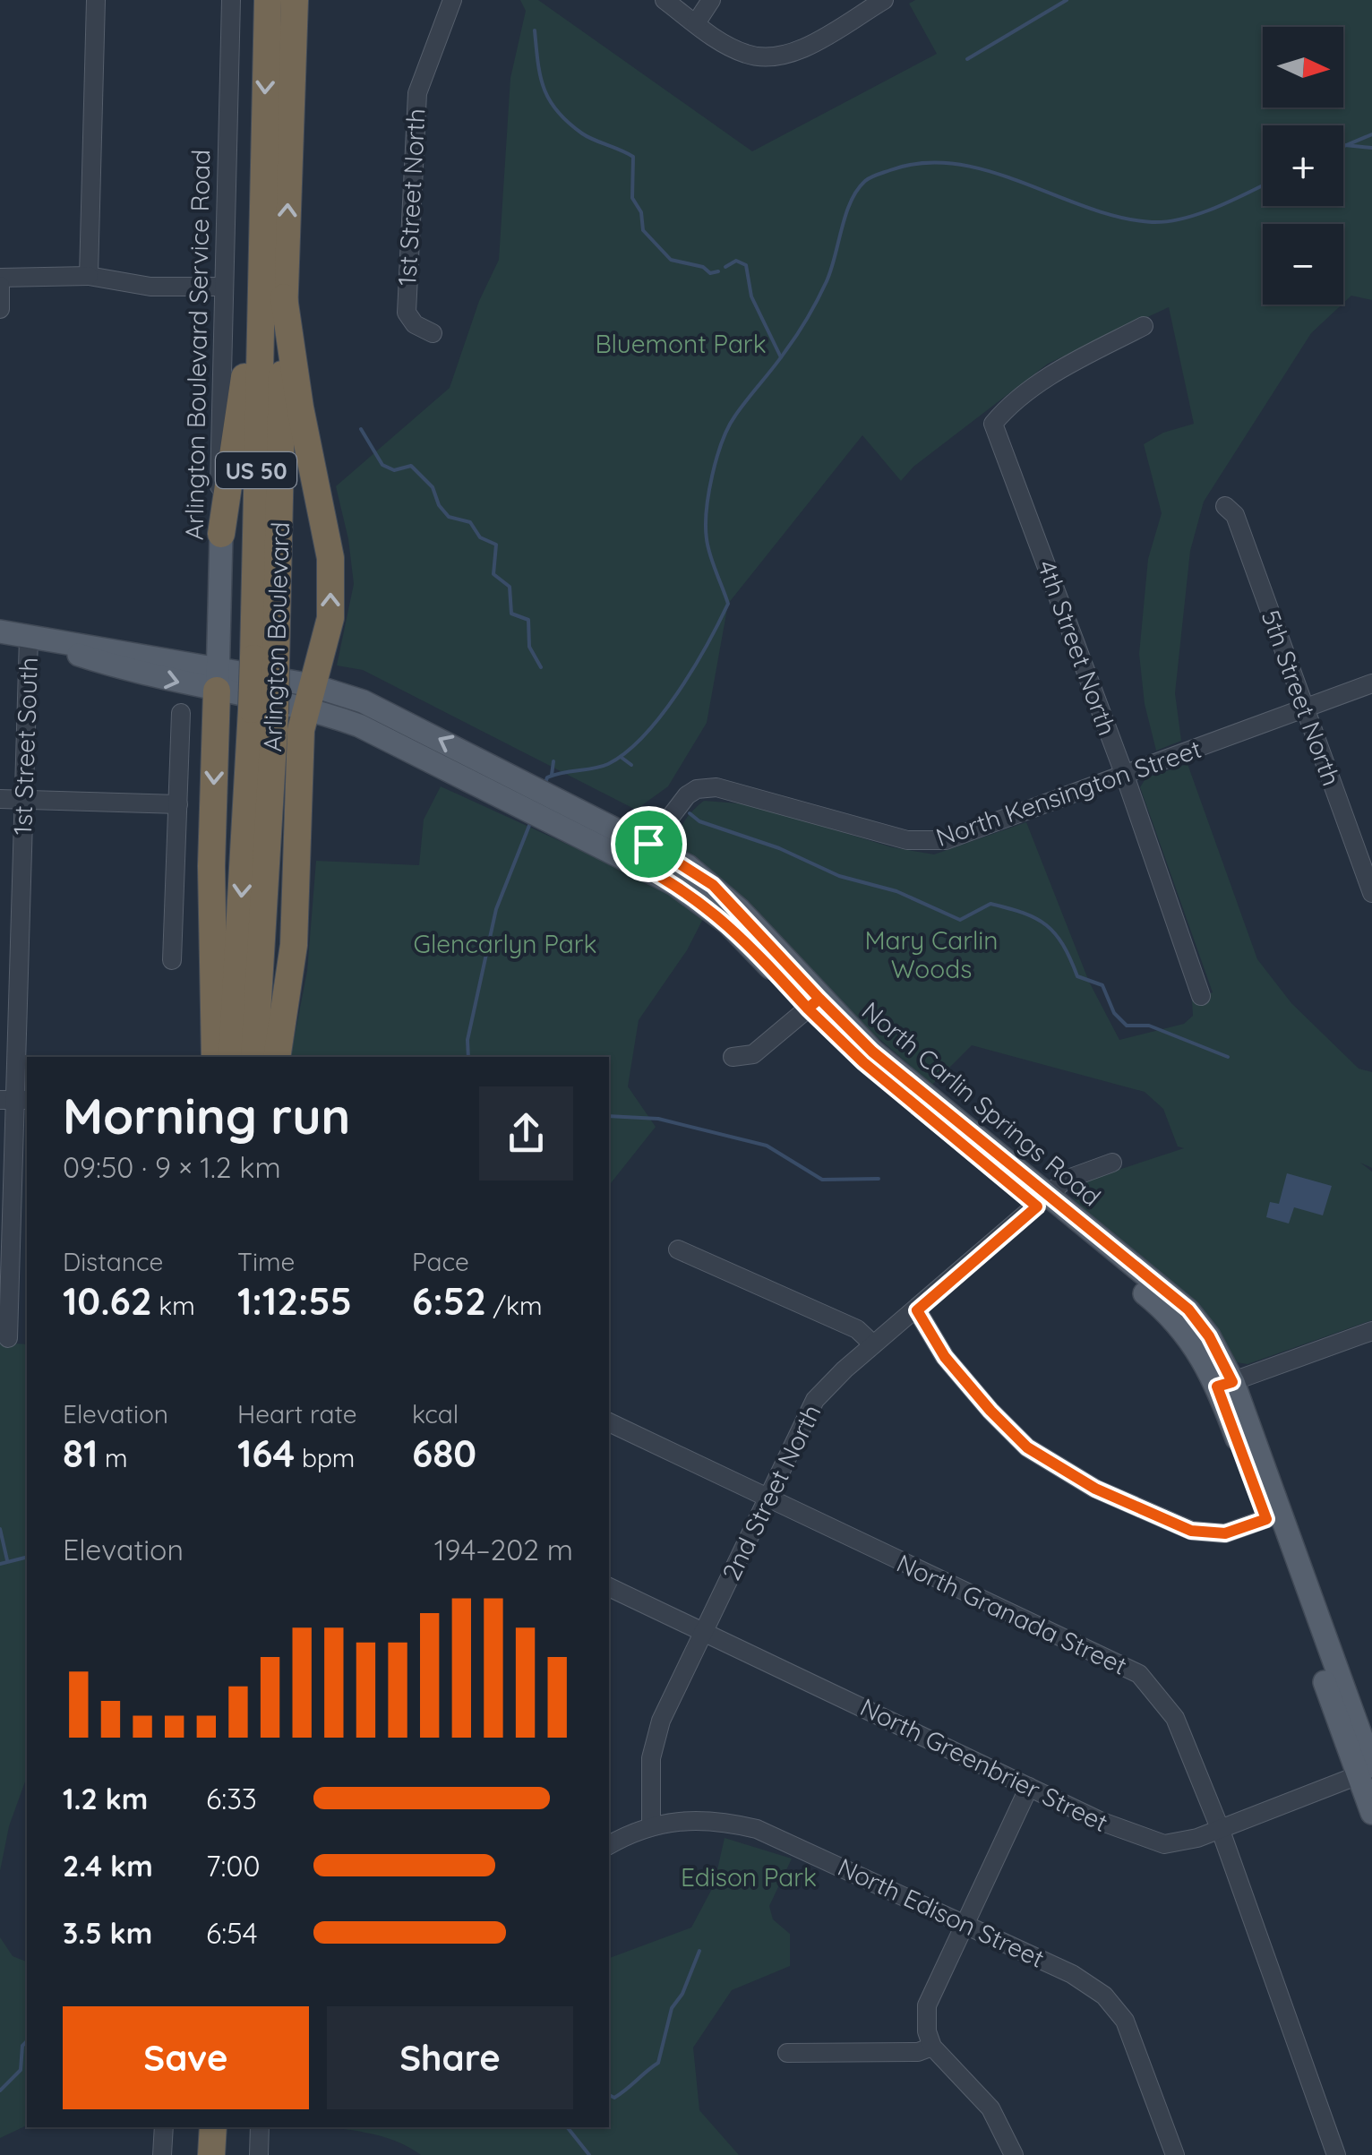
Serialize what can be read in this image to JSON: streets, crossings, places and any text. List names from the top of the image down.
{
  "streets": {
    "highway": ["US 50", "Arlington Boulevard"],
    "main road": ["Arlington Boulevard Service Road", "North Carlin Springs Road"],
    "street": [
      "1st Street North",
      "4th Street North",
      "5th Street North",
      "1st Street South",
      "North Kensington Street",
      "2nd Street North",
      "North Granada Street",
      "North Greenbrier Street",
      "North Edison Street"
    ]
  },
  "crossings": [
    ["Arlington Boulevard Service Road", "North Carlin Springs Road"],
    ["4th Street North", "North Kensington Street"],
    ["5th Street North", "North Kensington Street"],
    ["North Kensington Street", "North Carlin Springs Road"],
    ["North Carlin Springs Road", "2nd Street North"],
    ["North Carlin Springs Road", "North Greenbrier Street"],
    ["2nd Street North", "North Granada Street"],
    ["2nd Street North", "North Greenbrier Street"],
    ["2nd Street North", "North Edison Street"],
    ["North Granada Street", "North Greenbrier Street"]
  ],
  "parks": [
    "Bluemont Park",
    "Mary Carlin Woods",
    "Glencarlyn Park",
    "Edison Park"
  ],
  "north": "right",
  "page": {
    "map_buttons": ["+", "−"],
    "heading": ["Morning run", "09:50 · 9 × 1.2 km"],
    "stats": [
      ["Distance", "10.62 km"],
      ["Time", "1:12:55"],
      ["Pace", "6:52 /km"],
      ["Elevation", "81 m"],
      ["Heart rate", "164 bpm"],
      ["kcal", "680"]
    ],
    "chart": ["Elevation", "194–202 m"],
    "list": [
      {
        "name": "1.2 km",
        "note": "6:33"
      },
      {
        "name": "2.4 km",
        "note": "7:00"
      },
      {
        "name": "3.5 km",
        "note": "6:54"
      }
    ],
    "buttons": ["Save", "Share"]
  }
}
